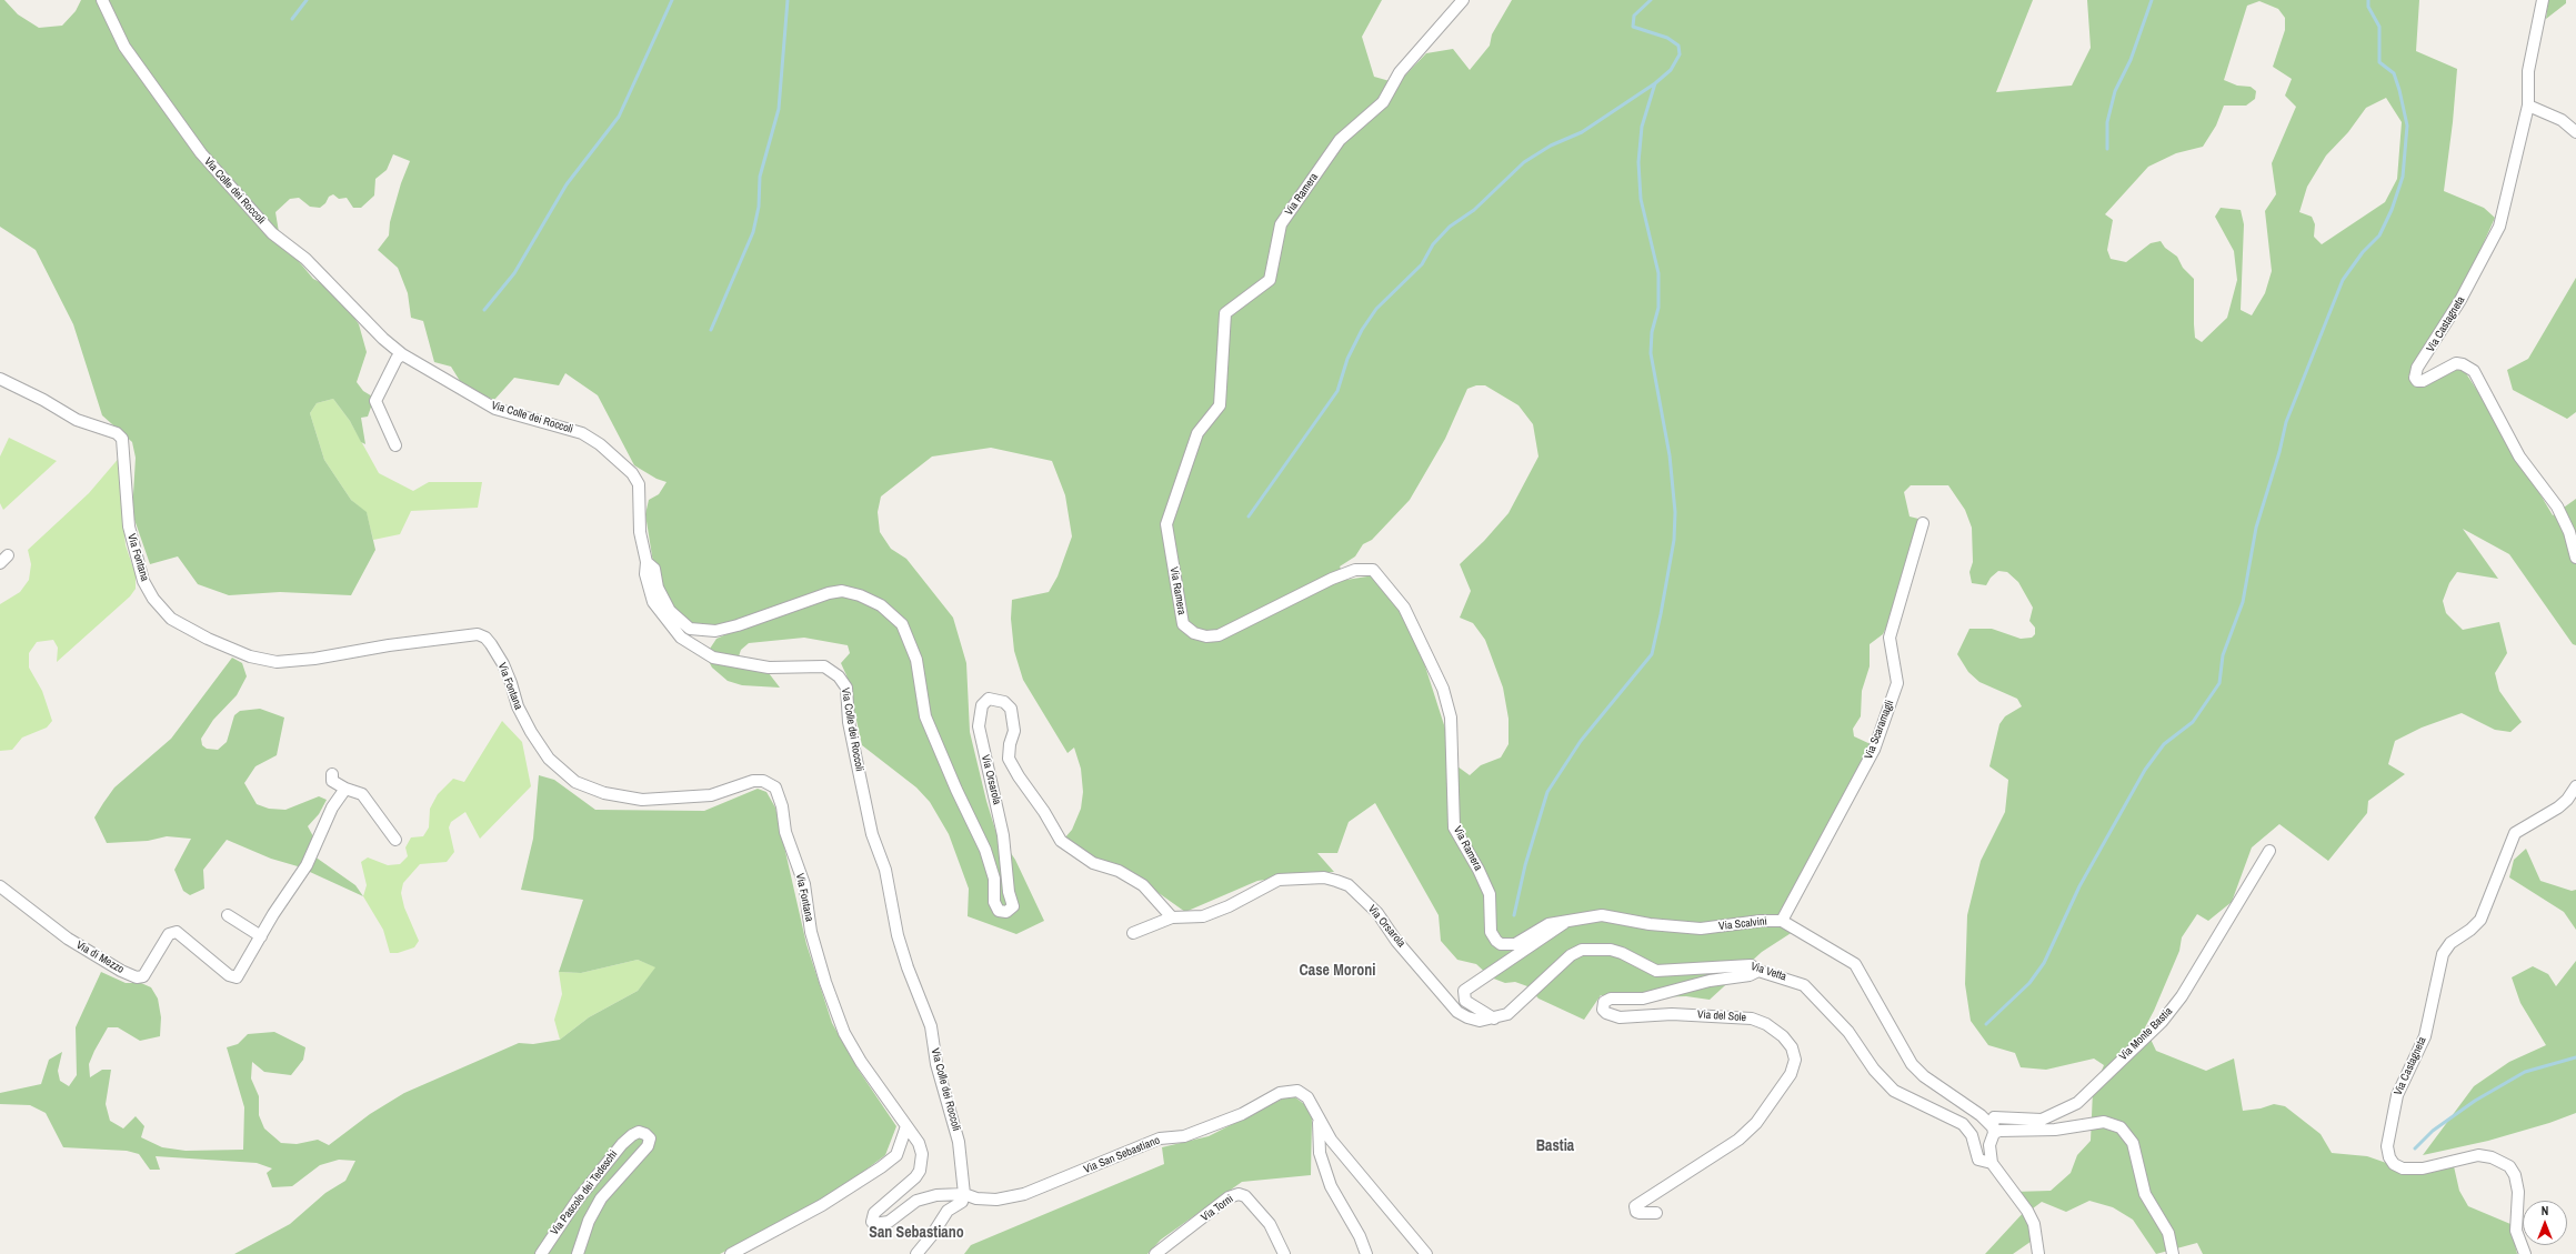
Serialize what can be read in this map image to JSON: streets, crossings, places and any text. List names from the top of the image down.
{
  "streets": {
    "street": [
      "Via Colle dei Roccoli",
      "Via Ramera",
      "Via Castagneta",
      "Via Fontana",
      "Via Scaramagli",
      "Via Orsarola",
      "Via Scalvini",
      "Via di Mezzo",
      "Via Vetta",
      "Via del Sole",
      "Via Monte Bastia",
      "Via San Sebastiano",
      "Via Pascolo dei Tedeschi",
      "Via Torni"
    ]
  },
  "crossings": [
    ["Via Colle dei Roccoli", "Via Orsarola"],
    ["Via Colle dei Roccoli", "Via San Sebastiano"],
    ["Via Ramera", "Via Scalvini"],
    ["Via Fontana", "Via San Sebastiano"],
    ["Via Scaramagli", "Via Scalvini"],
    ["Via Orsarola", "Via Vetta"],
    ["Via Scalvini", "Via Vetta"],
    ["Via Scalvini", "Via Monte Bastia"],
    ["Via Vetta", "Via del Sole"]
  ],
  "districts": ["Case Moroni", "Bastia", "San Sebastiano"],
  "north": "top"
}
